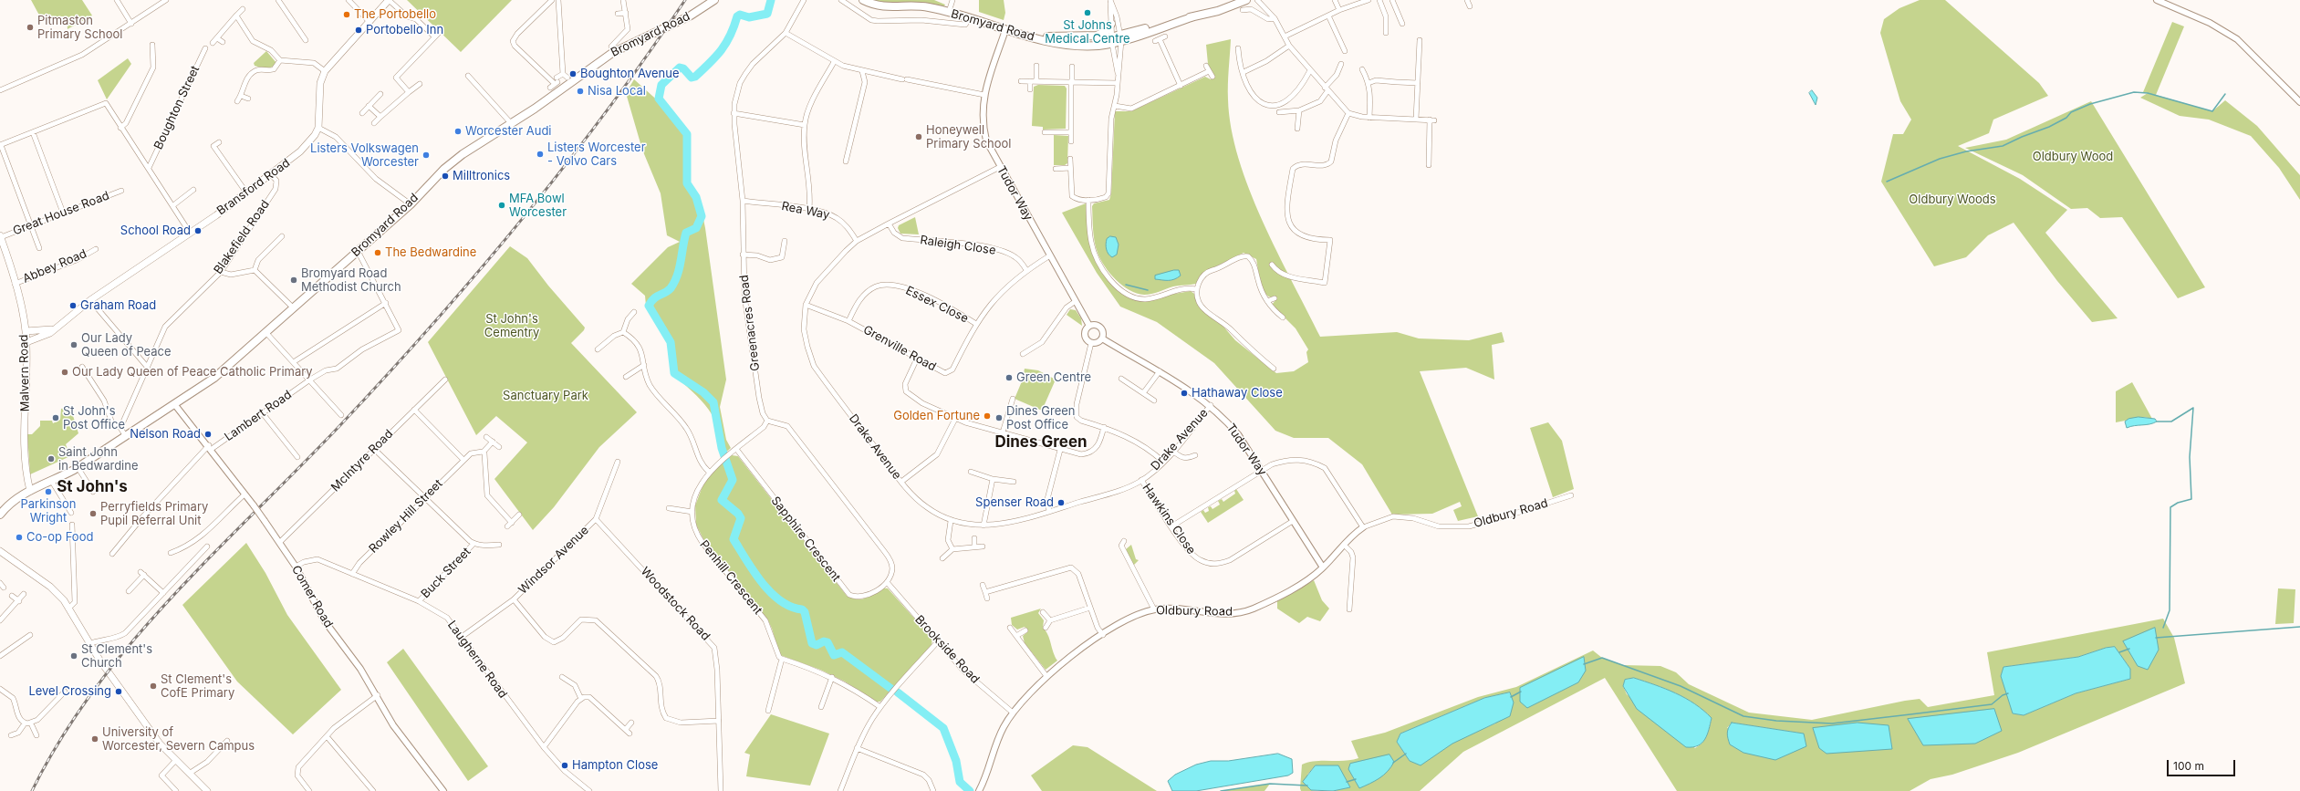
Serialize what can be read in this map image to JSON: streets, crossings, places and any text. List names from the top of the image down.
{
  "streets": {
    "main road": ["Bromyard Road", "Bransford Road", "Malvern Road"],
    "street": [
      "Boughton Street",
      "Tudor Way",
      "Rea Way",
      "Great House Road",
      "Blakefield Road",
      "Raleigh Close",
      "Abbey Road",
      "Essex Close",
      "Greenacres Road",
      "Grenville Road",
      "Lambert Road",
      "Drake Avenue",
      "McIntyre Road",
      "Oldbury Road",
      "Rowley Hill Street",
      "Hawkins Close",
      "Sapphire Crescent",
      "Windsor Avenue",
      "Buck Street",
      "Penhill Crescent",
      "Comer Road",
      "Woodstock Road",
      "Brookside Road",
      "Laugherne Road"
    ]
  },
  "crossings": [
    ["Bromyard Road", "Tudor Way"],
    ["Bromyard Road", "Malvern Road"],
    ["Bromyard Road", "Comer Road"],
    ["Bransford Road", "Blakefield Road"],
    ["Bransford Road", "Malvern Road"],
    ["Tudor Way", "Grenville Road"],
    ["Tudor Way", "Drake Avenue"],
    ["Tudor Way", "Oldbury Road"],
    ["Tudor Way", "Hawkins Close"],
    ["Rea Way", "Greenacres Road"],
    ["Rea Way", "Drake Avenue"],
    ["Great House Road", "Malvern Road"],
    ["Raleigh Close", "Grenville Road"],
    ["Raleigh Close", "Drake Avenue"],
    ["Abbey Road", "Malvern Road"],
    ["Essex Close", "Grenville Road"],
    ["Greenacres Road", "Penhill Crescent"],
    ["Grenville Road", "Drake Avenue"],
    ["Lambert Road", "Comer Road"],
    ["Drake Avenue", "Hawkins Close"],
    ["McIntyre Road", "Buck Street"],
    ["McIntyre Road", "Comer Road"],
    ["Oldbury Road", "Brookside Road"],
    ["Rowley Hill Street", "Buck Street"],
    ["Rowley Hill Street", "Laugherne Road"],
    ["Sapphire Crescent", "Penhill Crescent"],
    ["Sapphire Crescent", "Brookside Road"],
    ["Windsor Avenue", "Woodstock Road"],
    ["Windsor Avenue", "Laugherne Road"],
    ["Buck Street", "Laugherne Road"],
    ["Comer Road", "Laugherne Road"]
  ],
  "districts": ["Dines Green", "St John's"],
  "parks": [
    "Oldbury Wood",
    "Oldbury Woods",
    "St John's Cementry",
    "Sanctuary Park"
  ],
  "places": [
    "St Johns Medical Centre",
    "The Portobello",
    "Pitmaston Primary School",
    "Portobello Inn",
    "Boughton Avenue",
    "Nisa Local",
    "Worcester Audi",
    "Honeywell Primary School",
    "Listers Worcester - Volvo Cars",
    "Listers Volkswagen Worcester",
    "Milltronics",
    "MFA Bowl Worcester",
    "School Road",
    "The Bedwardine",
    "Bromyard Road Methodist Church",
    "Graham Road",
    "Our Lady Queen of Peace",
    "Our Lady Queen of Peace Catholic Primary",
    "Green Centre",
    "Hathaway Close",
    "Golden Fortune",
    "St John's Post Office",
    "Dines Green Post Office",
    "Nelson Road",
    "Saint John in Bedwardine",
    "Parkinson Wright",
    "Spenser Road",
    "Perryfields Primary Pupil Referral Unit",
    "Co-op Food",
    "St Clement's Church",
    "St Clement's CofE Primary",
    "Level Crossing",
    "University of Worcester, Severn Campus",
    "Hampton Close"
  ],
  "scale_bar": "100 m"
}
